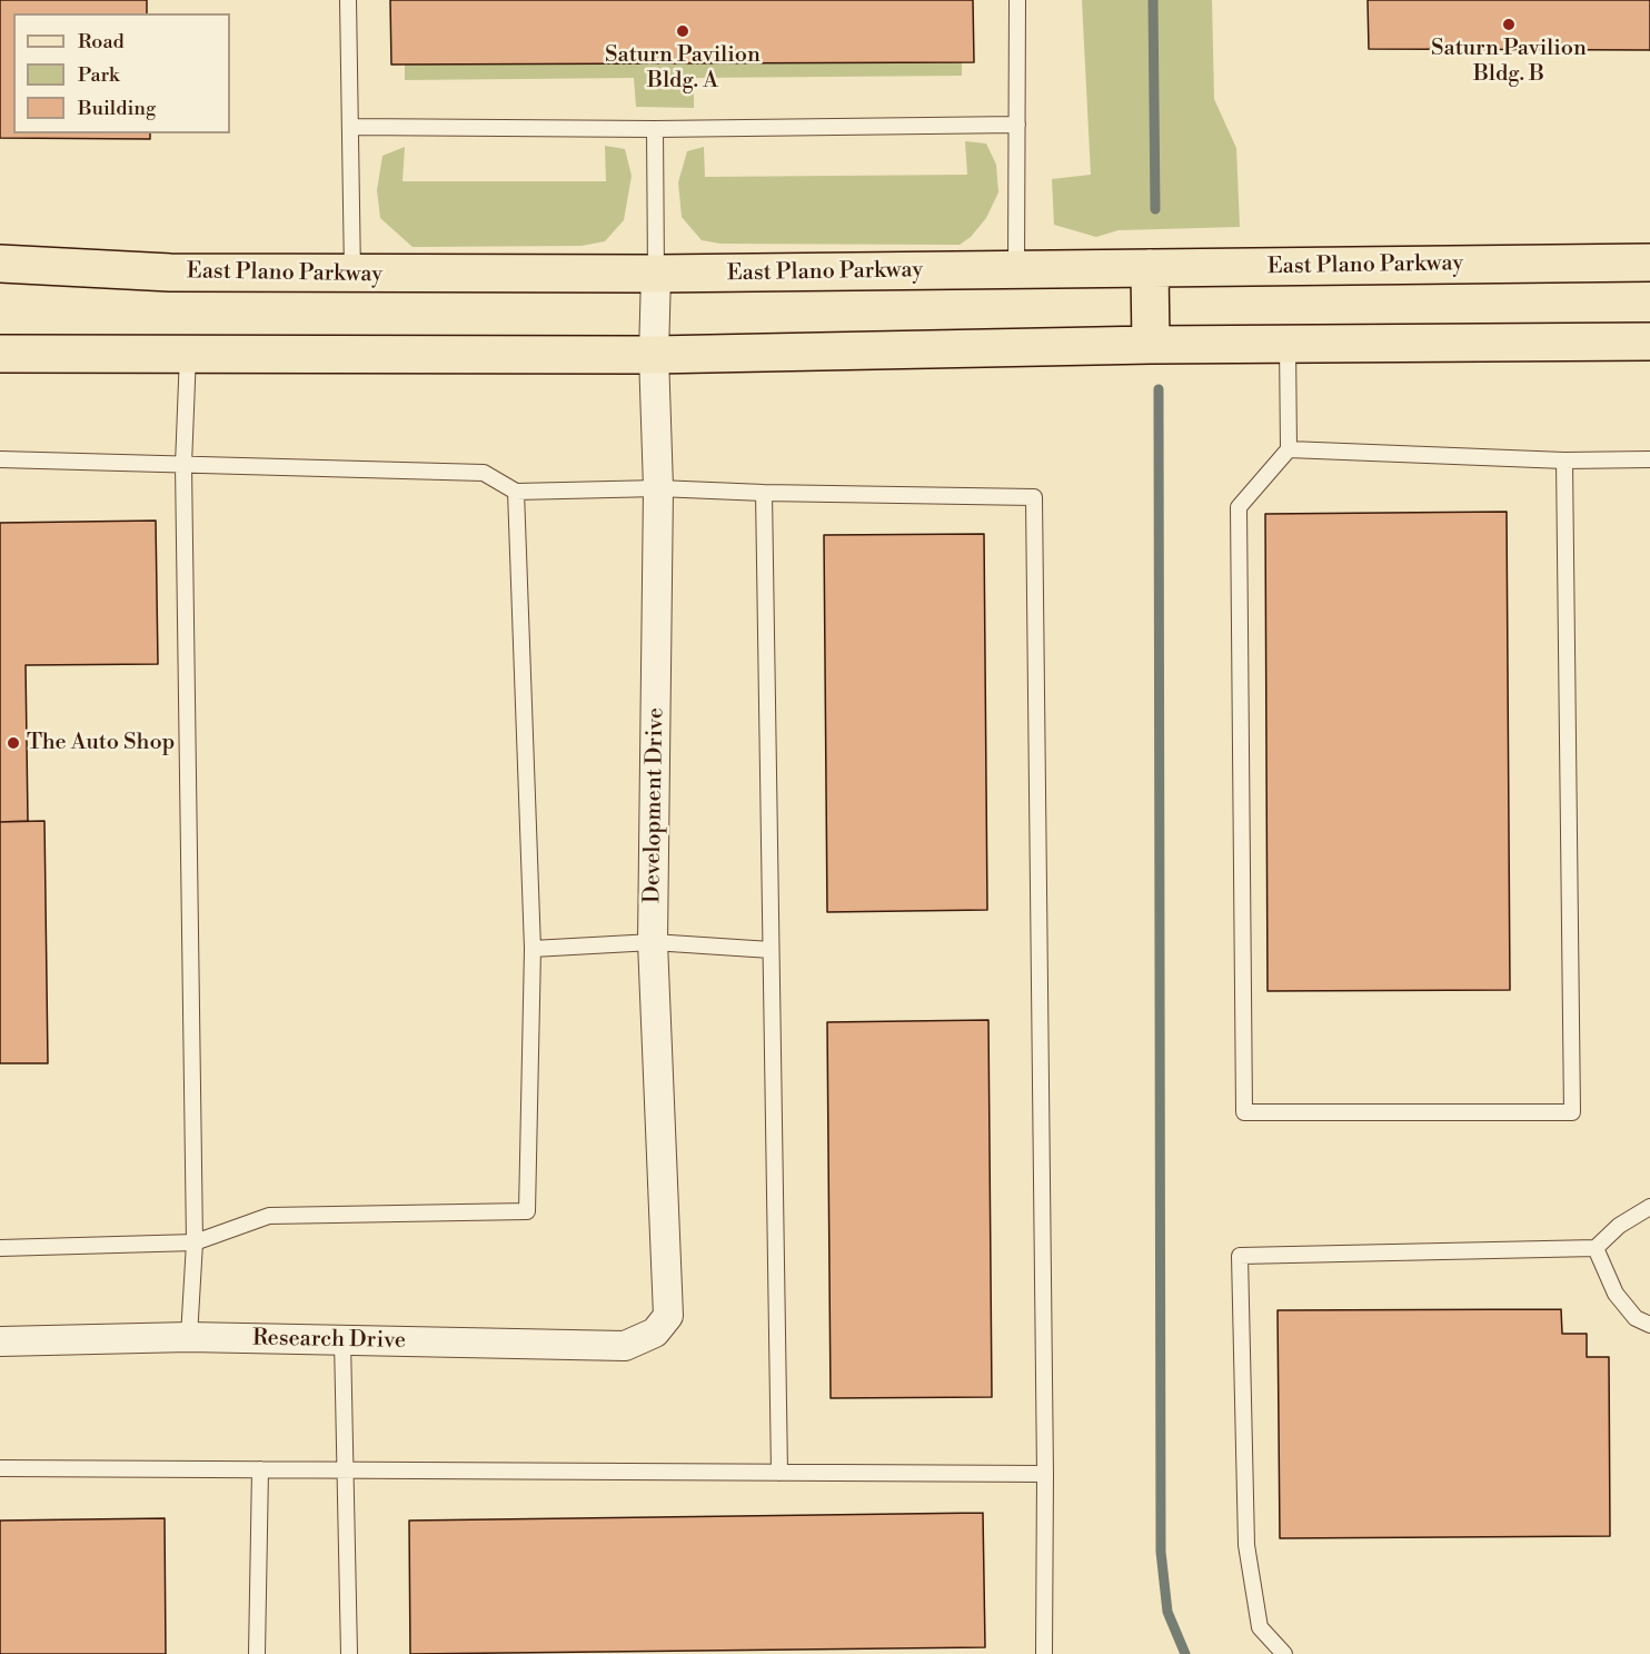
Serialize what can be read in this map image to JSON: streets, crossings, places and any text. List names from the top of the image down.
{
  "streets": {
    "main road": ["East Plano Parkway"],
    "street": ["Development Drive", "Research Drive"]
  },
  "crossings": [
    ["East Plano Parkway", "Development Drive"],
    ["Development Drive", "Research Drive"]
  ],
  "places": ["Saturn Pavilion Bldg. B", "Saturn Pavilion Bldg. A", "The Auto Shop"],
  "legend": ["Road", "Park", "Building"]
}
